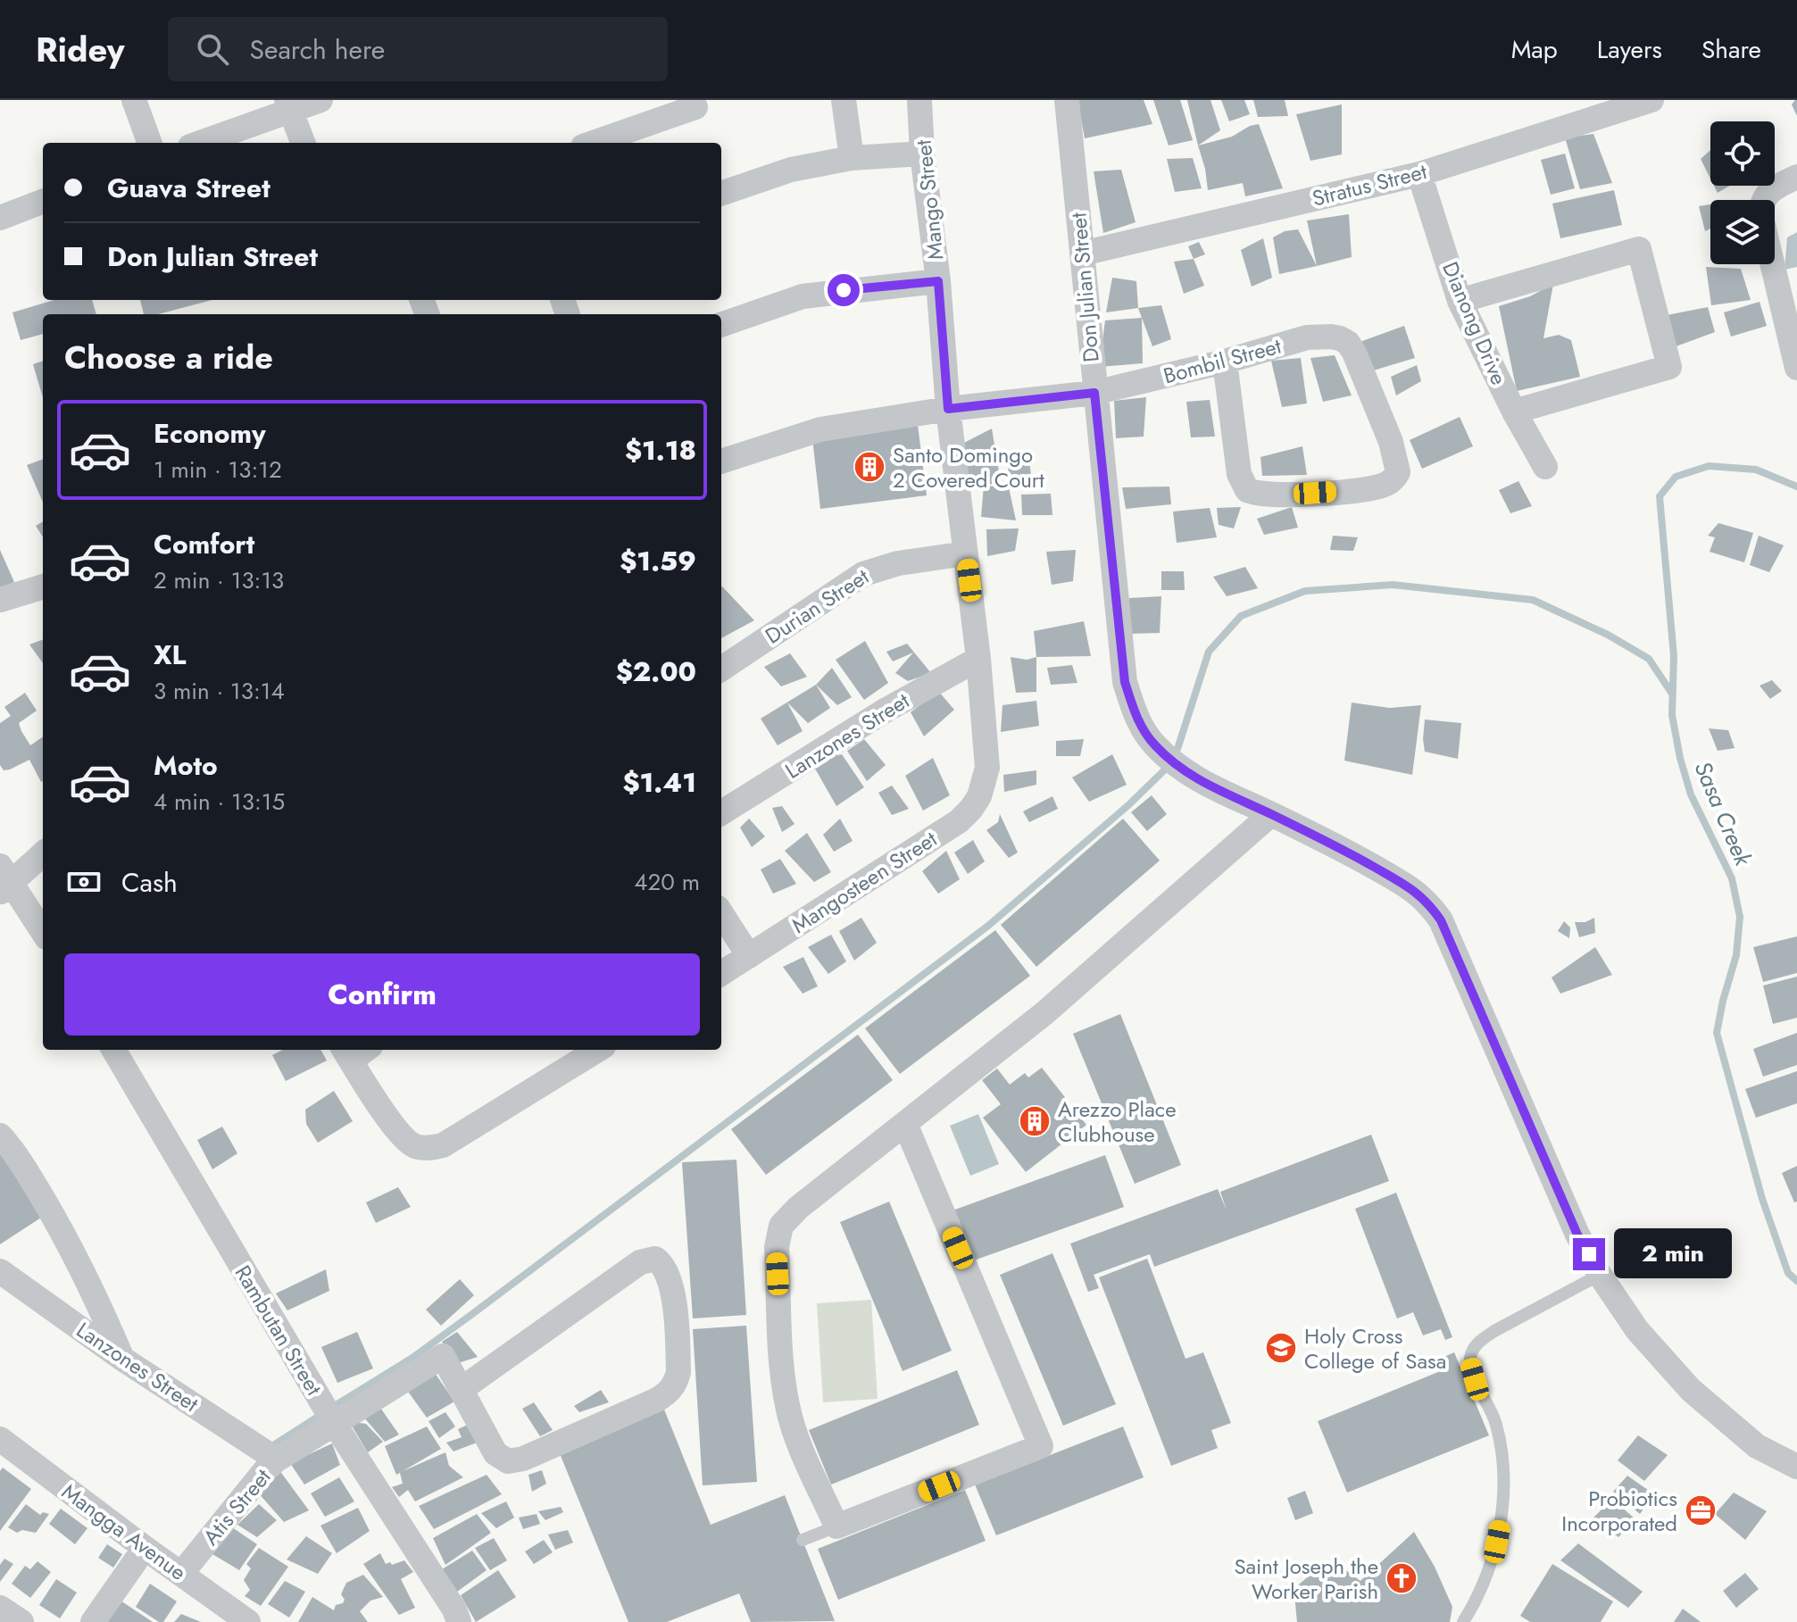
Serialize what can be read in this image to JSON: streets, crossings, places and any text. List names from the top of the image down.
{
  "streets": {
    "street": [
      "Stratus Street",
      "Mango Street",
      "Don Julian Street",
      "Dianong Drive",
      "Bombil Street",
      "Durian Street",
      "Lanzones Street",
      "Mangosteen Street",
      "Rambutan Street",
      "Atis Street",
      "Mangga Avenue"
    ]
  },
  "crossings": [
    ["Stratus Street", "Don Julian Street"],
    ["Stratus Street", "Dianong Drive"],
    ["Mango Street", "Bombil Street"],
    ["Mango Street", "Durian Street"],
    ["Mango Street", "Lanzones Street"],
    ["Mango Street", "Mangosteen Street"],
    ["Don Julian Street", "Bombil Street"],
    ["Lanzones Street", "Atis Street"],
    ["Rambutan Street", "Atis Street"],
    ["Atis Street", "Mangga Avenue"]
  ],
  "water": ["Sasa Creek"],
  "places": {
    "building": ["Santo Domingo 2 Covered Court", "Arezzo Place Clubhouse"],
    "school or university": ["Holy Cross College of Sasa"],
    "office": ["Probiotics Incorporated"],
    "church": ["Saint Joseph the Worker Parish"]
  },
  "page": {
    "header": "Ridey",
    "search": "Search here",
    "nav": ["Map", "Layers", "Share"],
    "banner": ["Guava Street", "Don Julian Street"],
    "heading": "Choose a ride",
    "list": [
      {
        "name": "Economy",
        "note": "1 min · 13:12",
        "value": "$1.18"
      },
      {
        "name": "Comfort",
        "note": "2 min · 13:13",
        "value": "$1.59"
      },
      {
        "name": "XL",
        "note": "3 min · 13:14",
        "value": "$2.00"
      },
      {
        "name": "Moto",
        "note": "4 min · 13:15",
        "value": "$1.41"
      }
    ],
    "pay": ["Cash", "420 m"],
    "buttons": "Confirm",
    "bubble": "2 min"
  }
}
